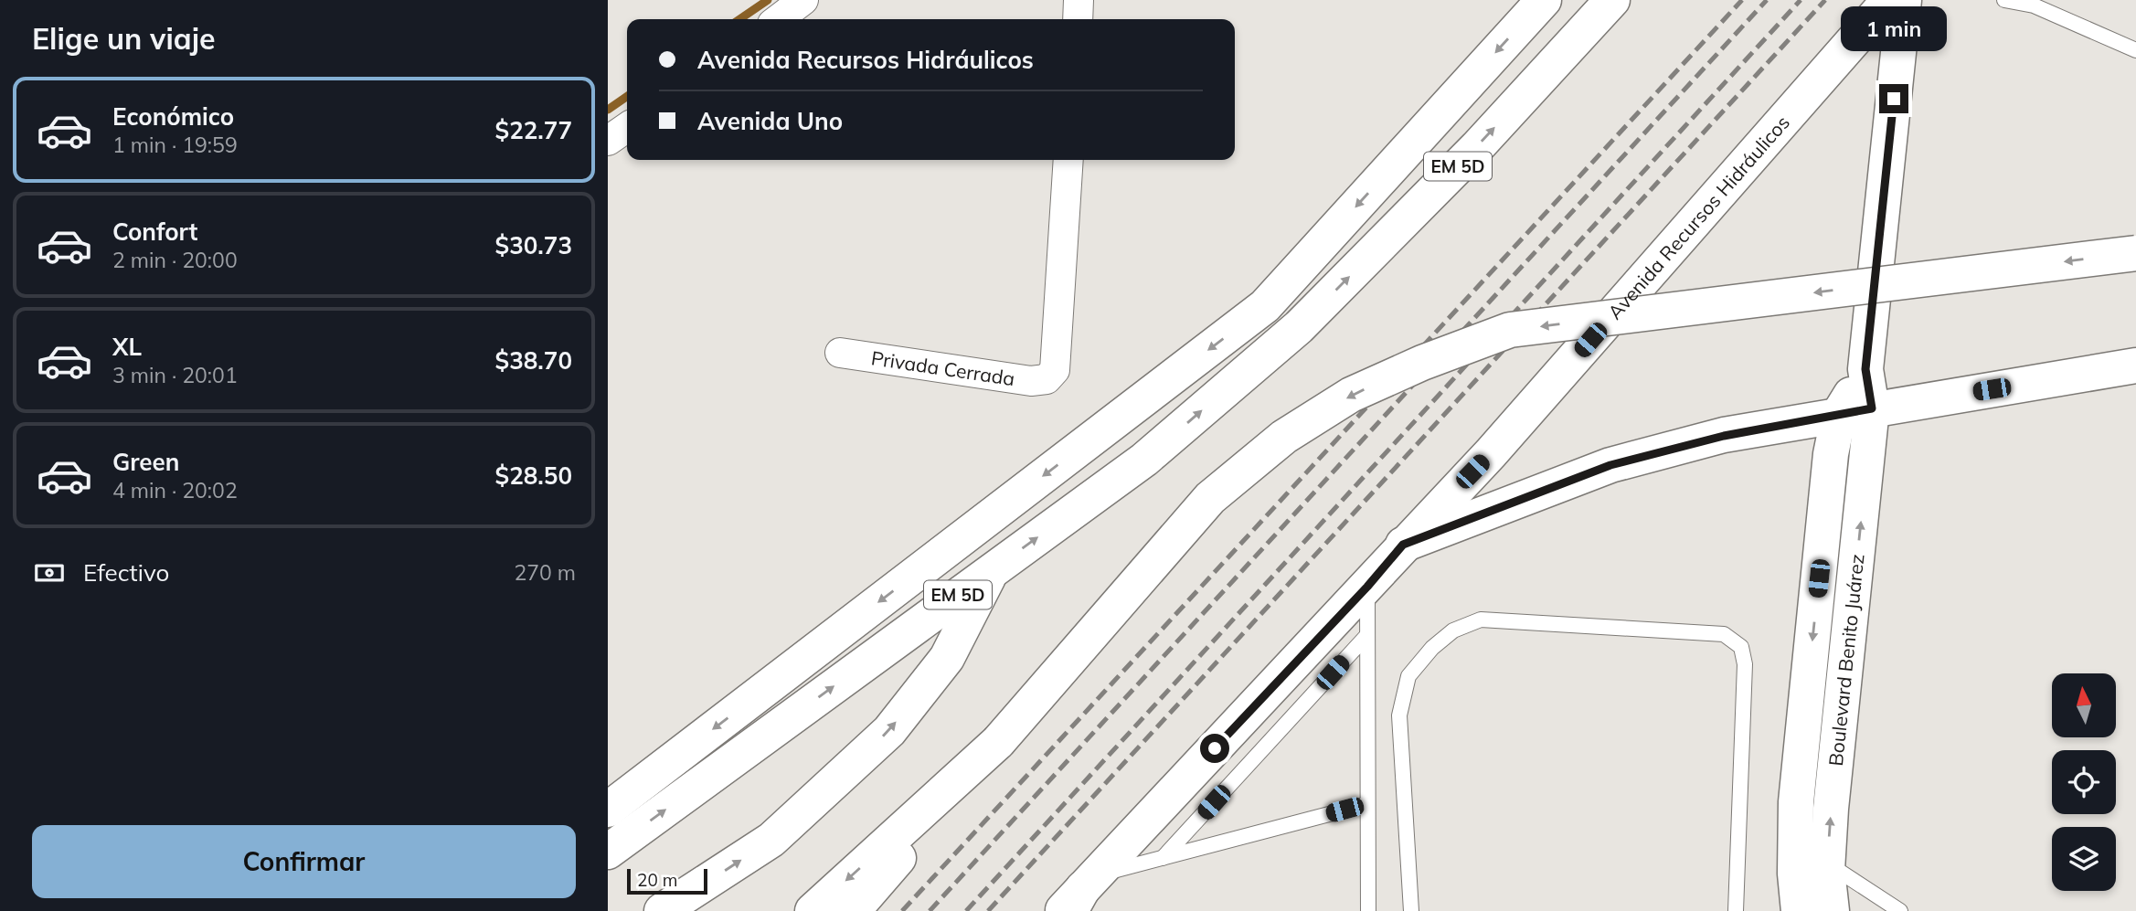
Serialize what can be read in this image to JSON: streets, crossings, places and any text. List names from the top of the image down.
{
  "streets": {
    "main road": ["EM 5D", "Avenida Recursos Hidráulicos", "Boulevard Benito Juárez"],
    "street": ["Privada Cerrada"]
  },
  "scale_bar": "20 m",
  "north": "top",
  "page": {
    "heading": "Elige un viaje",
    "bubble": "1 min",
    "banner": ["Avenida Recursos Hidráulicos", "Avenida Uno"],
    "list": [
      {
        "name": "Económico",
        "note": "1 min · 19:59",
        "value": "$22.77"
      },
      {
        "name": "Confort",
        "note": "2 min · 20:00",
        "value": "$30.73"
      },
      {
        "name": "XL",
        "note": "3 min · 20:01",
        "value": "$38.70"
      },
      {
        "name": "Green",
        "note": "4 min · 20:02",
        "value": "$28.50"
      }
    ],
    "pay": ["Efectivo", "270 m"],
    "buttons": "Confirmar",
    "scale": "20 m"
  }
}
